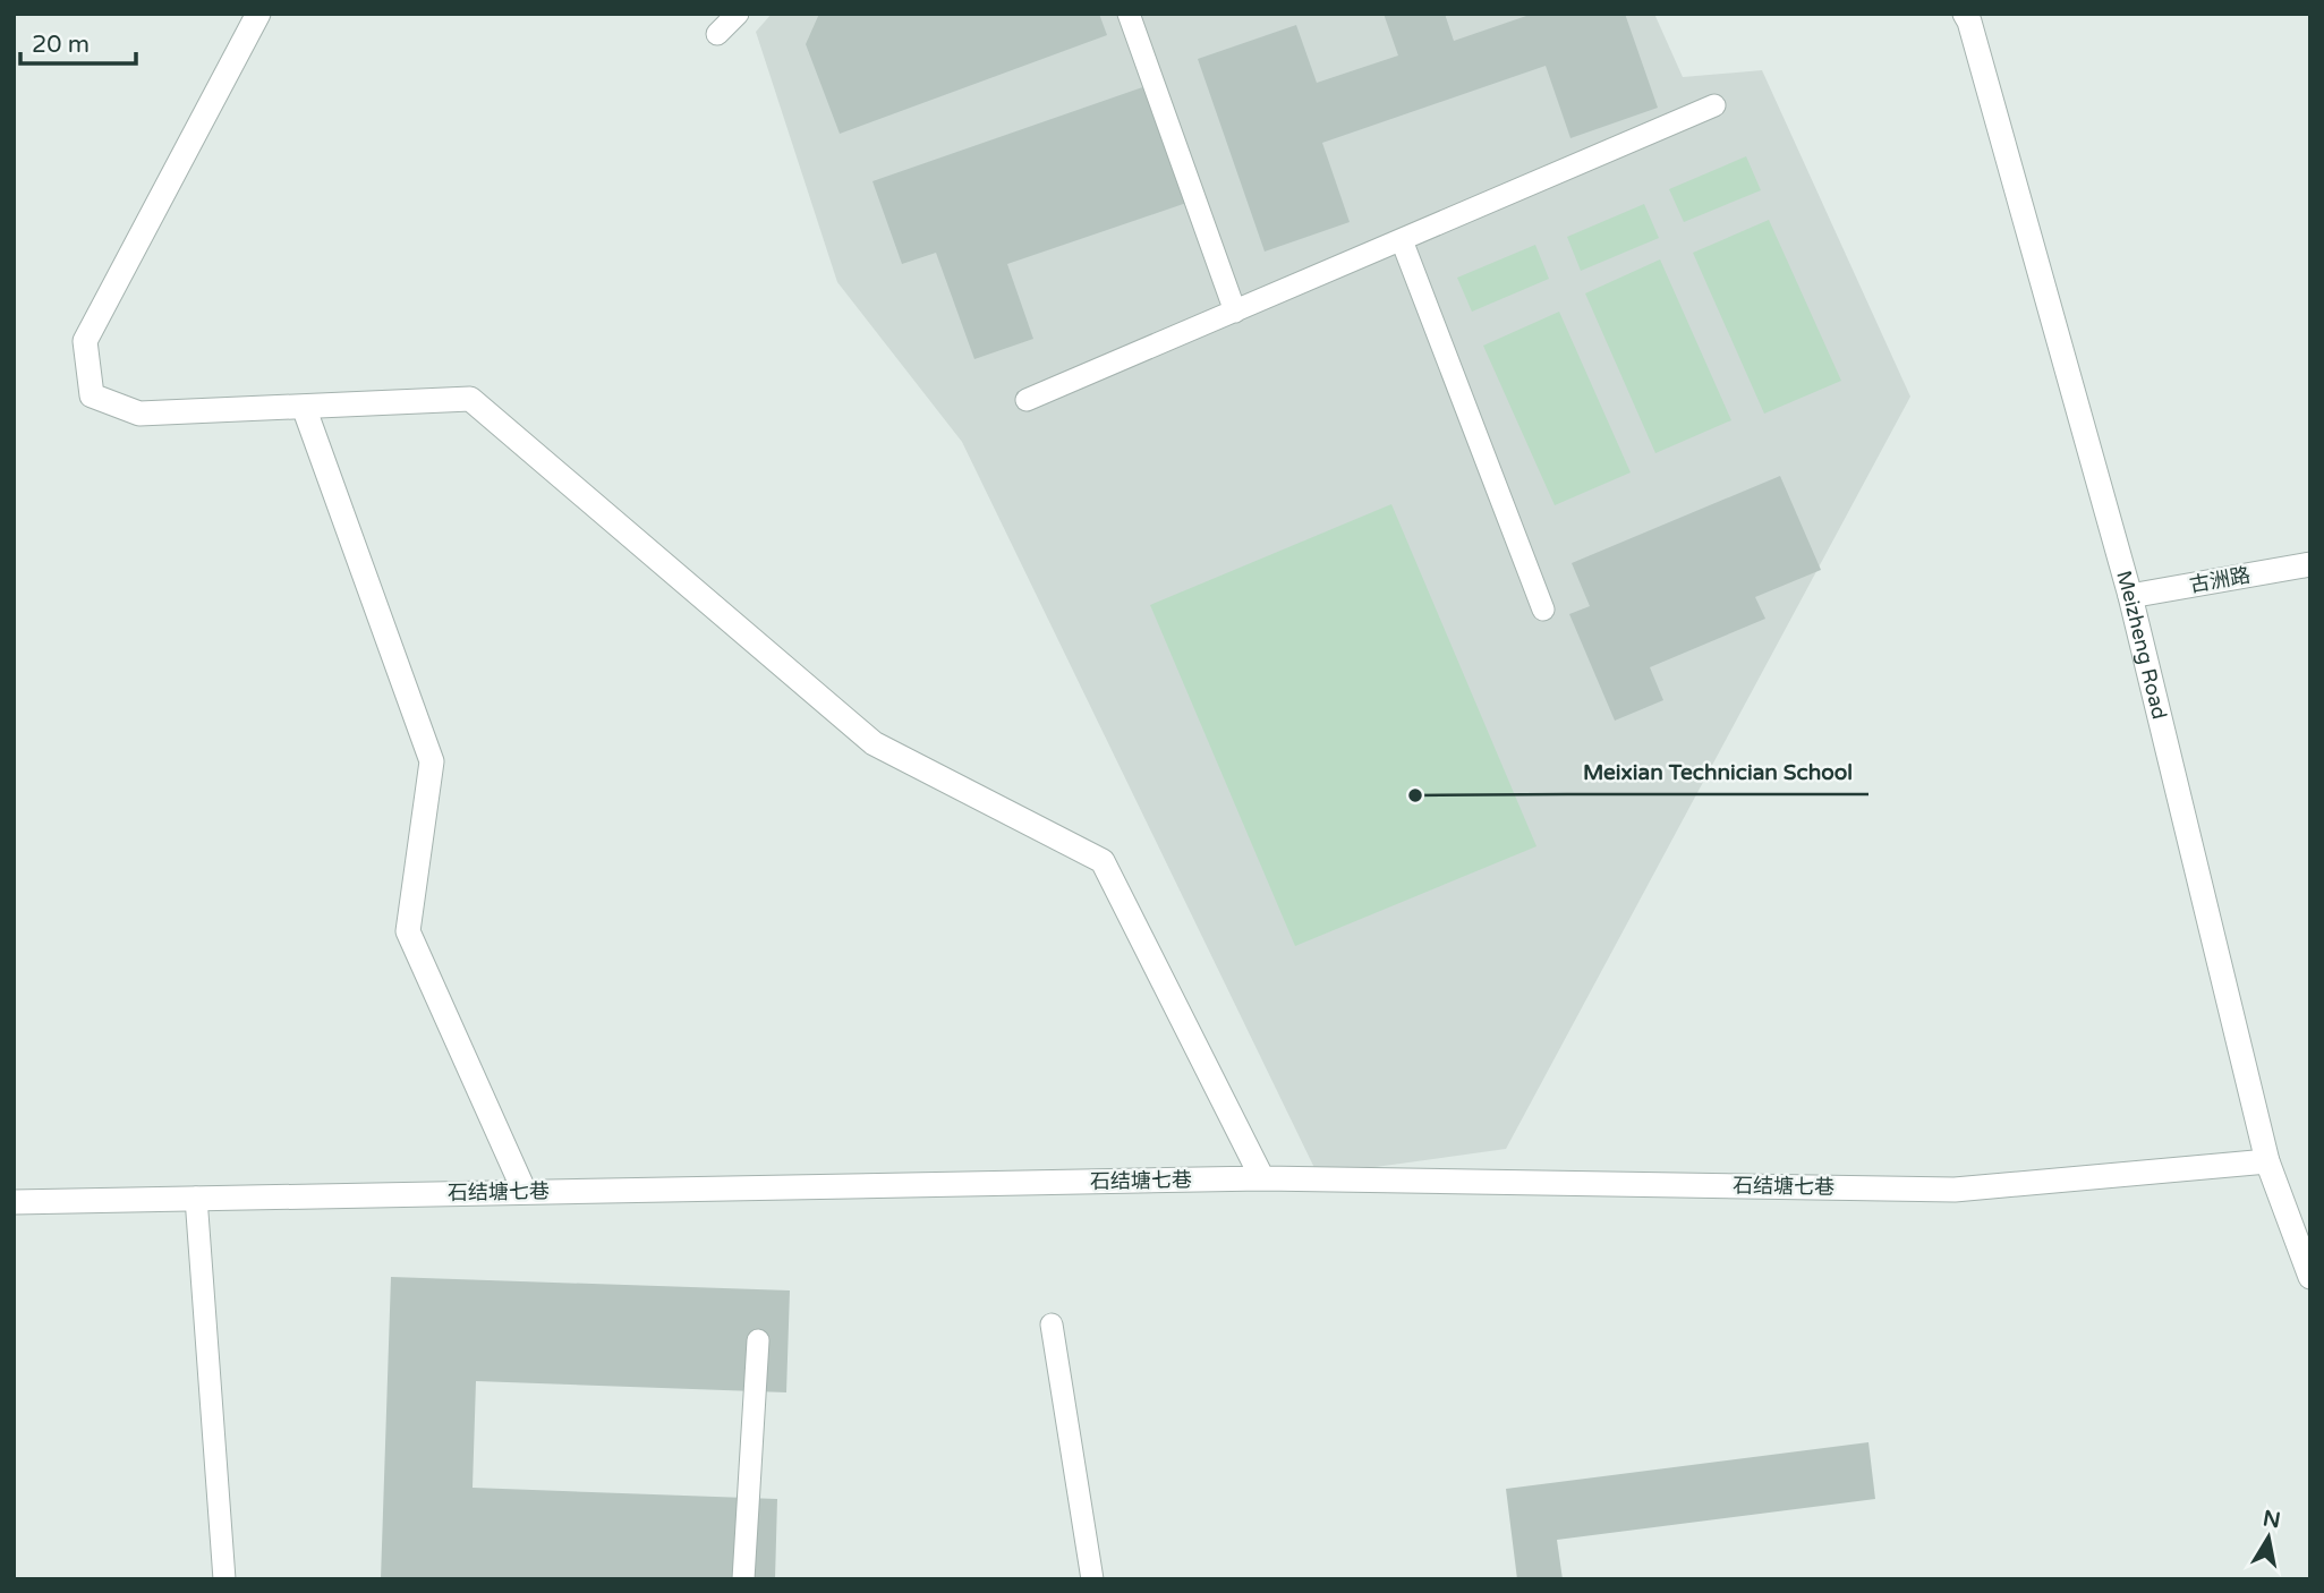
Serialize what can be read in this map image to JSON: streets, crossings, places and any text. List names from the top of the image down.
{
  "streets": {
    "street": ["古洲路", "Meizheng Road", "石结塘七巷"]
  },
  "crossings": [
    ["古洲路", "Meizheng Road"],
    ["Meizheng Road", "石结塘七巷"]
  ],
  "places": ["Meixian Technician School"],
  "scale_bar": "20 m",
  "north": "top"
}
